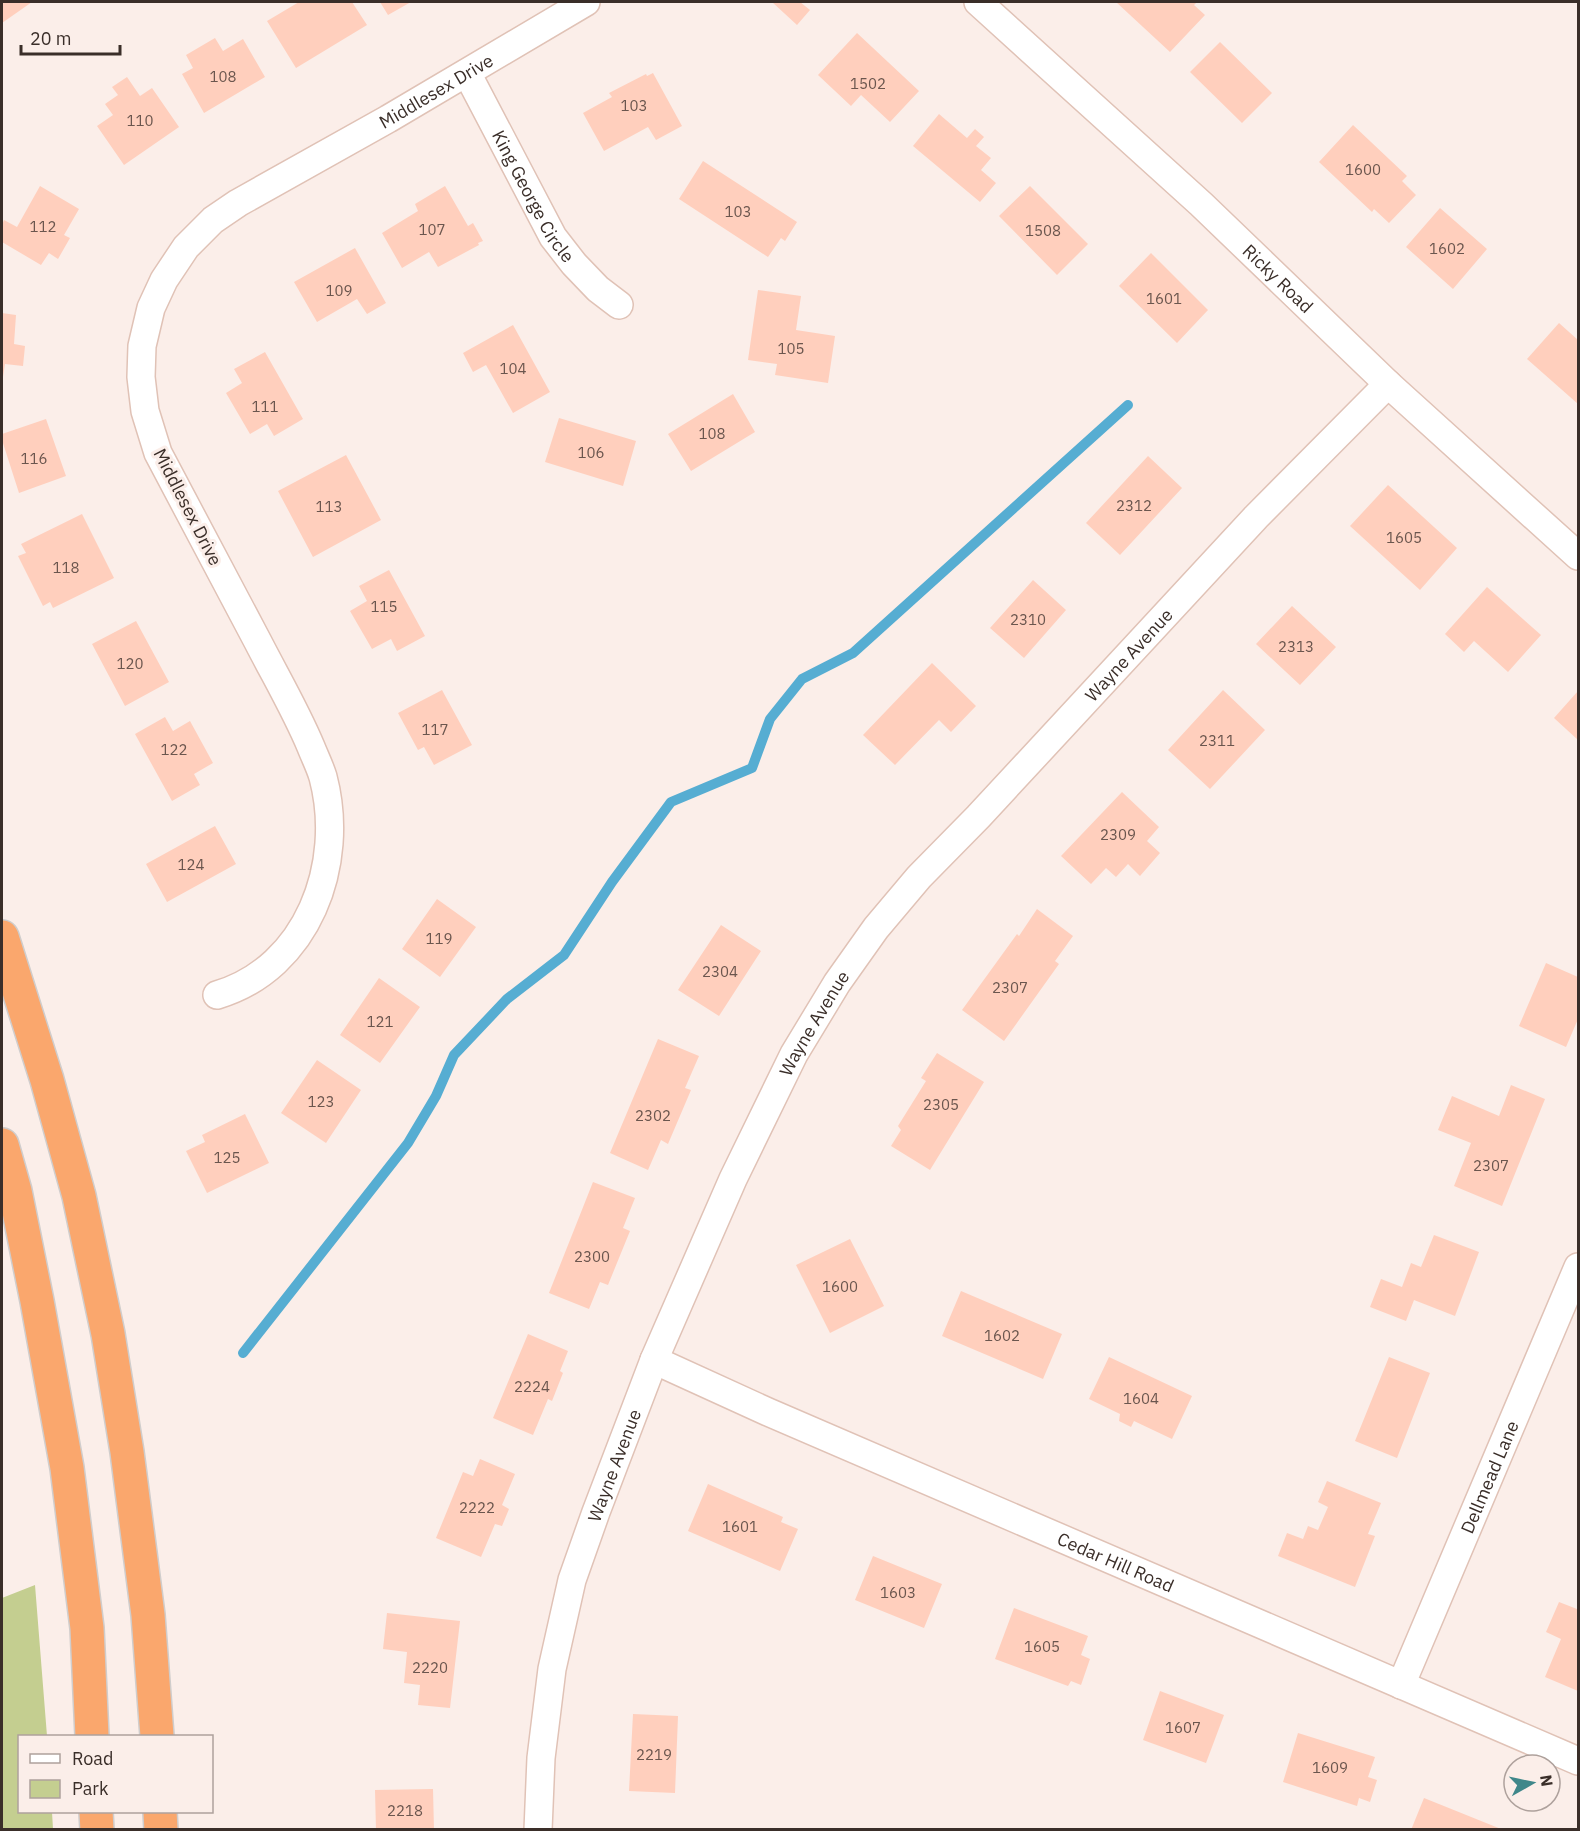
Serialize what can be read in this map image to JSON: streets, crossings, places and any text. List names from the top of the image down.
{
  "streets": {
    "street": [
      "Middlesex Drive",
      "King George Circle",
      "Ricky Road",
      "Wayne Avenue",
      "Dellmead Lane",
      "Cedar Hill Road"
    ]
  },
  "crossings": [
    ["Middlesex Drive", "King George Circle"],
    ["Ricky Road", "Wayne Avenue"],
    ["Wayne Avenue", "Cedar Hill Road"],
    ["Dellmead Lane", "Cedar Hill Road"]
  ],
  "house_numbers": [
    "108",
    "1502",
    "103",
    "110",
    "1600",
    "103",
    "112",
    "107",
    "1508",
    "1602",
    "109",
    "1601",
    "105",
    "104",
    "111",
    "108",
    "106",
    "116",
    "2312",
    "113",
    "1605",
    "118",
    "115",
    "2310",
    "2313",
    "120",
    "117",
    "2311",
    "122",
    "2309",
    "124",
    "119",
    "2304",
    "2307",
    "121",
    "123",
    "2305",
    "2302",
    "125",
    "2307",
    "2300",
    "1600",
    "1602",
    "2224",
    "1604",
    "2222",
    "1601",
    "1603",
    "1605",
    "2220",
    "1607",
    "2219",
    "1609",
    "2218"
  ],
  "legend": ["Road", "Park"],
  "scale_bar": "20 m",
  "north": "right"
}
